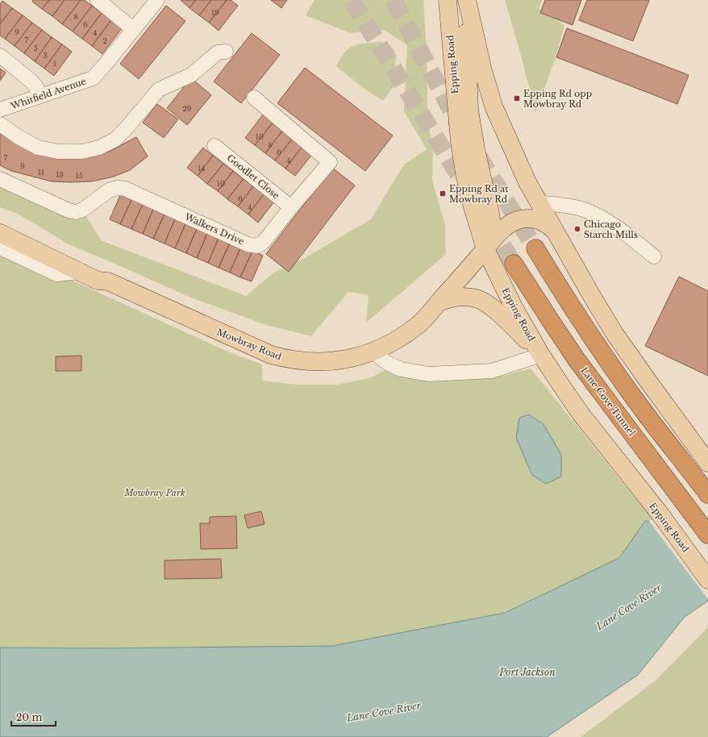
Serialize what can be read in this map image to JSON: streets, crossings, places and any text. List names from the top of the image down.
{
  "streets": {
    "highway": ["Lane Cove Tunnel"],
    "main road": ["Epping Road", "Mowbray Road"],
    "street": ["Whitfield Avenue", "Goodlet Close", "Walkers Drive"]
  },
  "crossings": [
    ["Epping Road", "Mowbray Road"],
    ["Goodlet Close", "Walkers Drive"]
  ],
  "water": ["Lane Cove River", "Port Jackson"],
  "parks": ["Mowbray Park"],
  "places": {
    "transit": ["Epping Rd opp Mowbray Rd", "Epping Rd at Mowbray Rd"],
    "other": ["Chicago Starch Mills"]
  },
  "house_numbers": [
    "19",
    "8",
    "6",
    "9",
    "4",
    "7",
    "2",
    "5",
    "3",
    "1",
    "29",
    "10",
    "8",
    "6",
    "7",
    "4",
    "9",
    "14",
    "11",
    "13",
    "15",
    "10",
    "6",
    "4"
  ],
  "scale_bar": "20 m"
}
